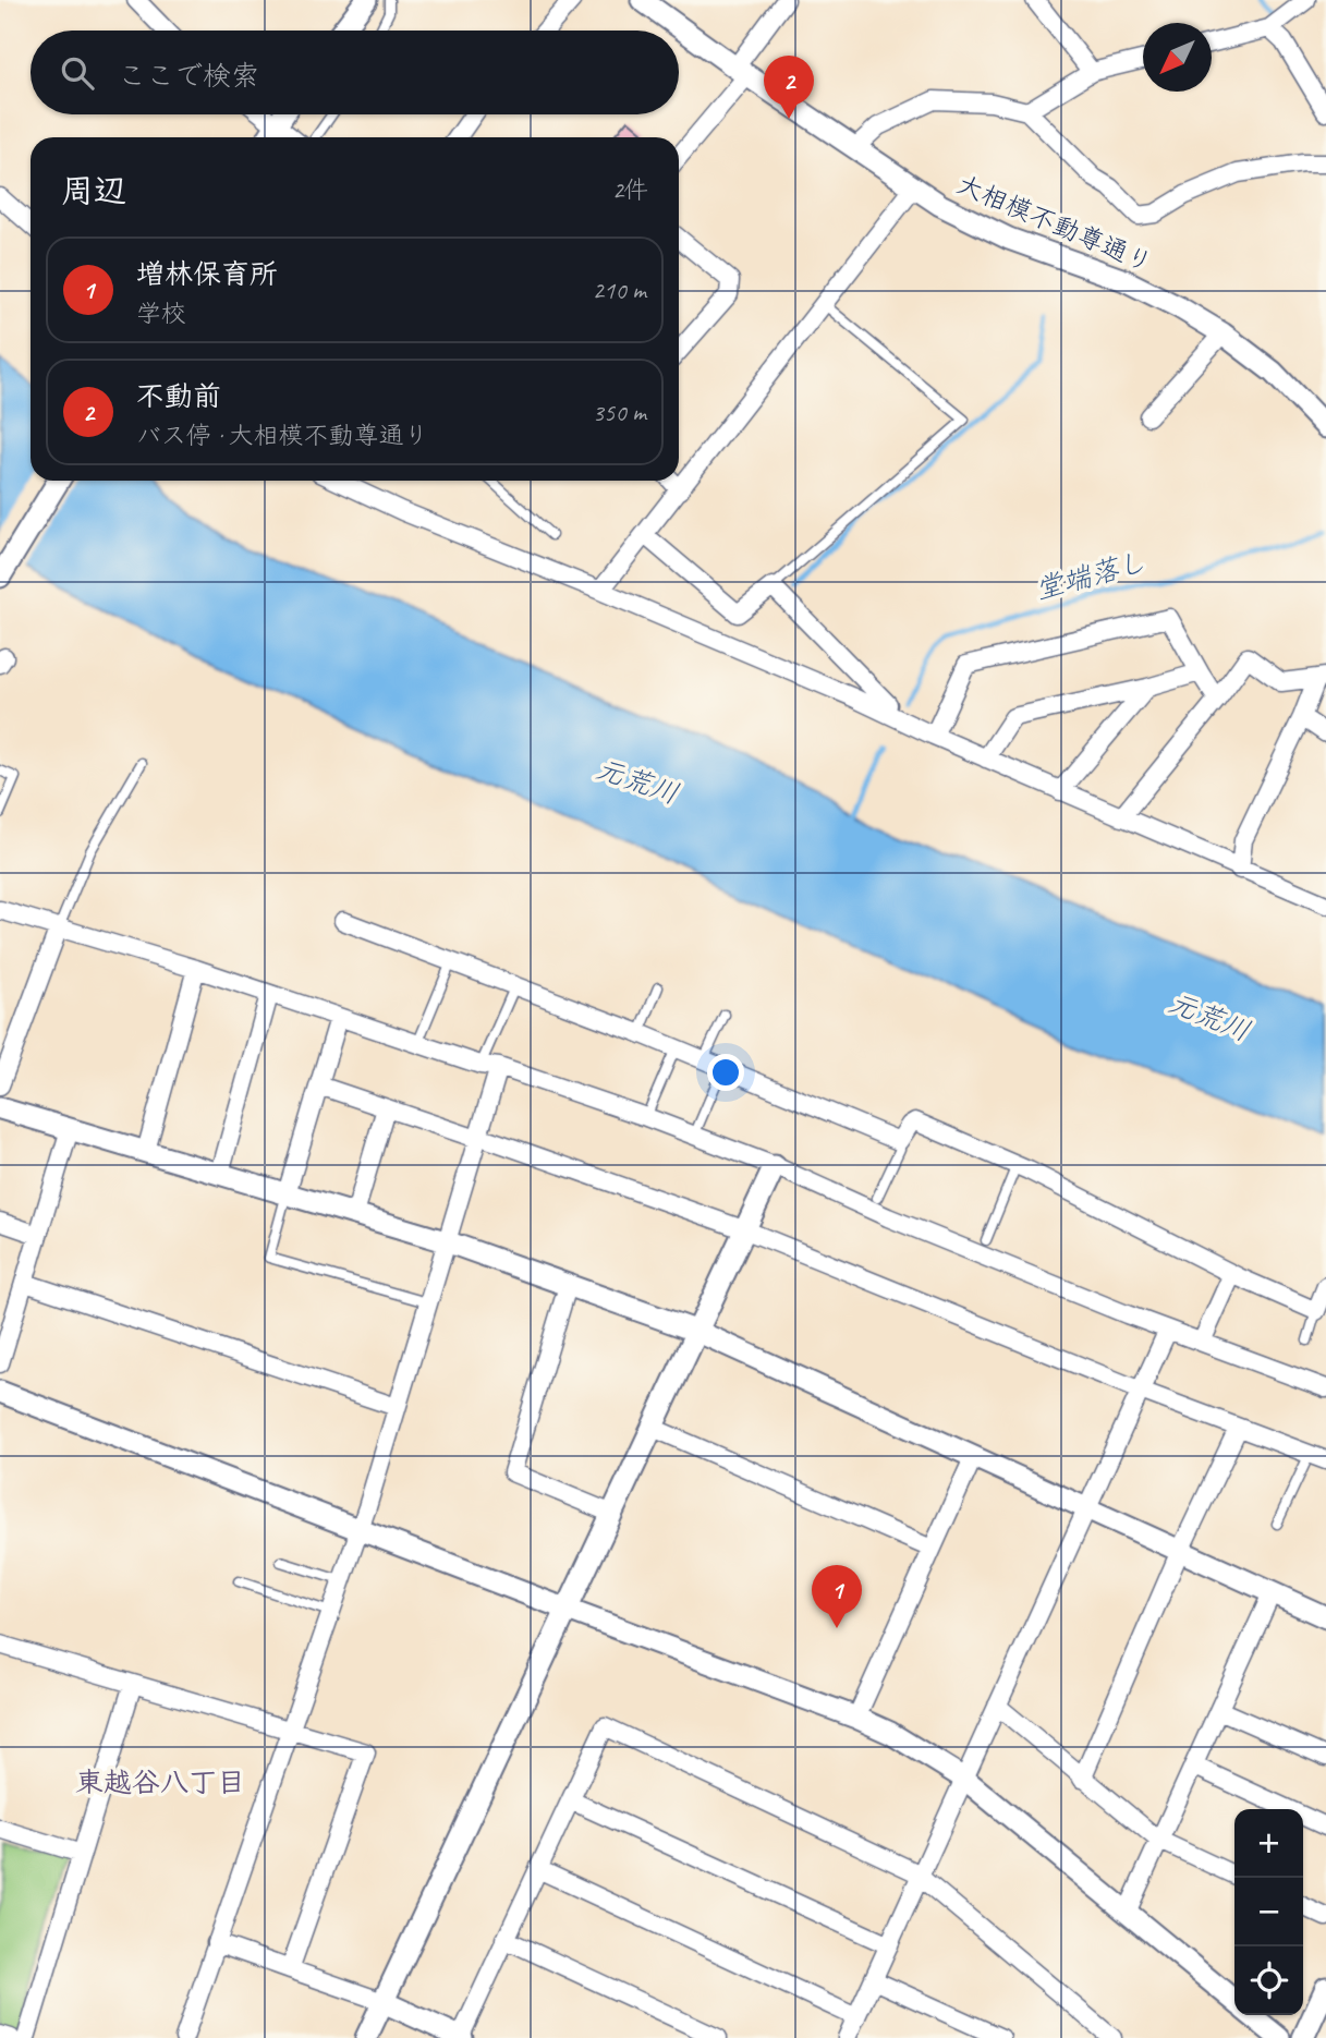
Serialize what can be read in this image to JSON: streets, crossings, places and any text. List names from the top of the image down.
{
  "streets": {
    "street": ["大相模不動尊通り"]
  },
  "districts": ["東越谷八丁目"],
  "water": ["堂端落し", "元荒川"],
  "north": "bottom left",
  "page": {
    "search": "ここで検索",
    "pins": ["2", "1"],
    "heading": ["周辺", "2件"],
    "list": [
      {
        "mark": "1",
        "name": "増林保育所",
        "note": "学校",
        "value": "210 m"
      },
      {
        "mark": "2",
        "name": "不動前",
        "note": "バス停 · 大相模不動尊通り",
        "value": "350 m"
      }
    ],
    "map_buttons": ["+", "−"]
  }
}
